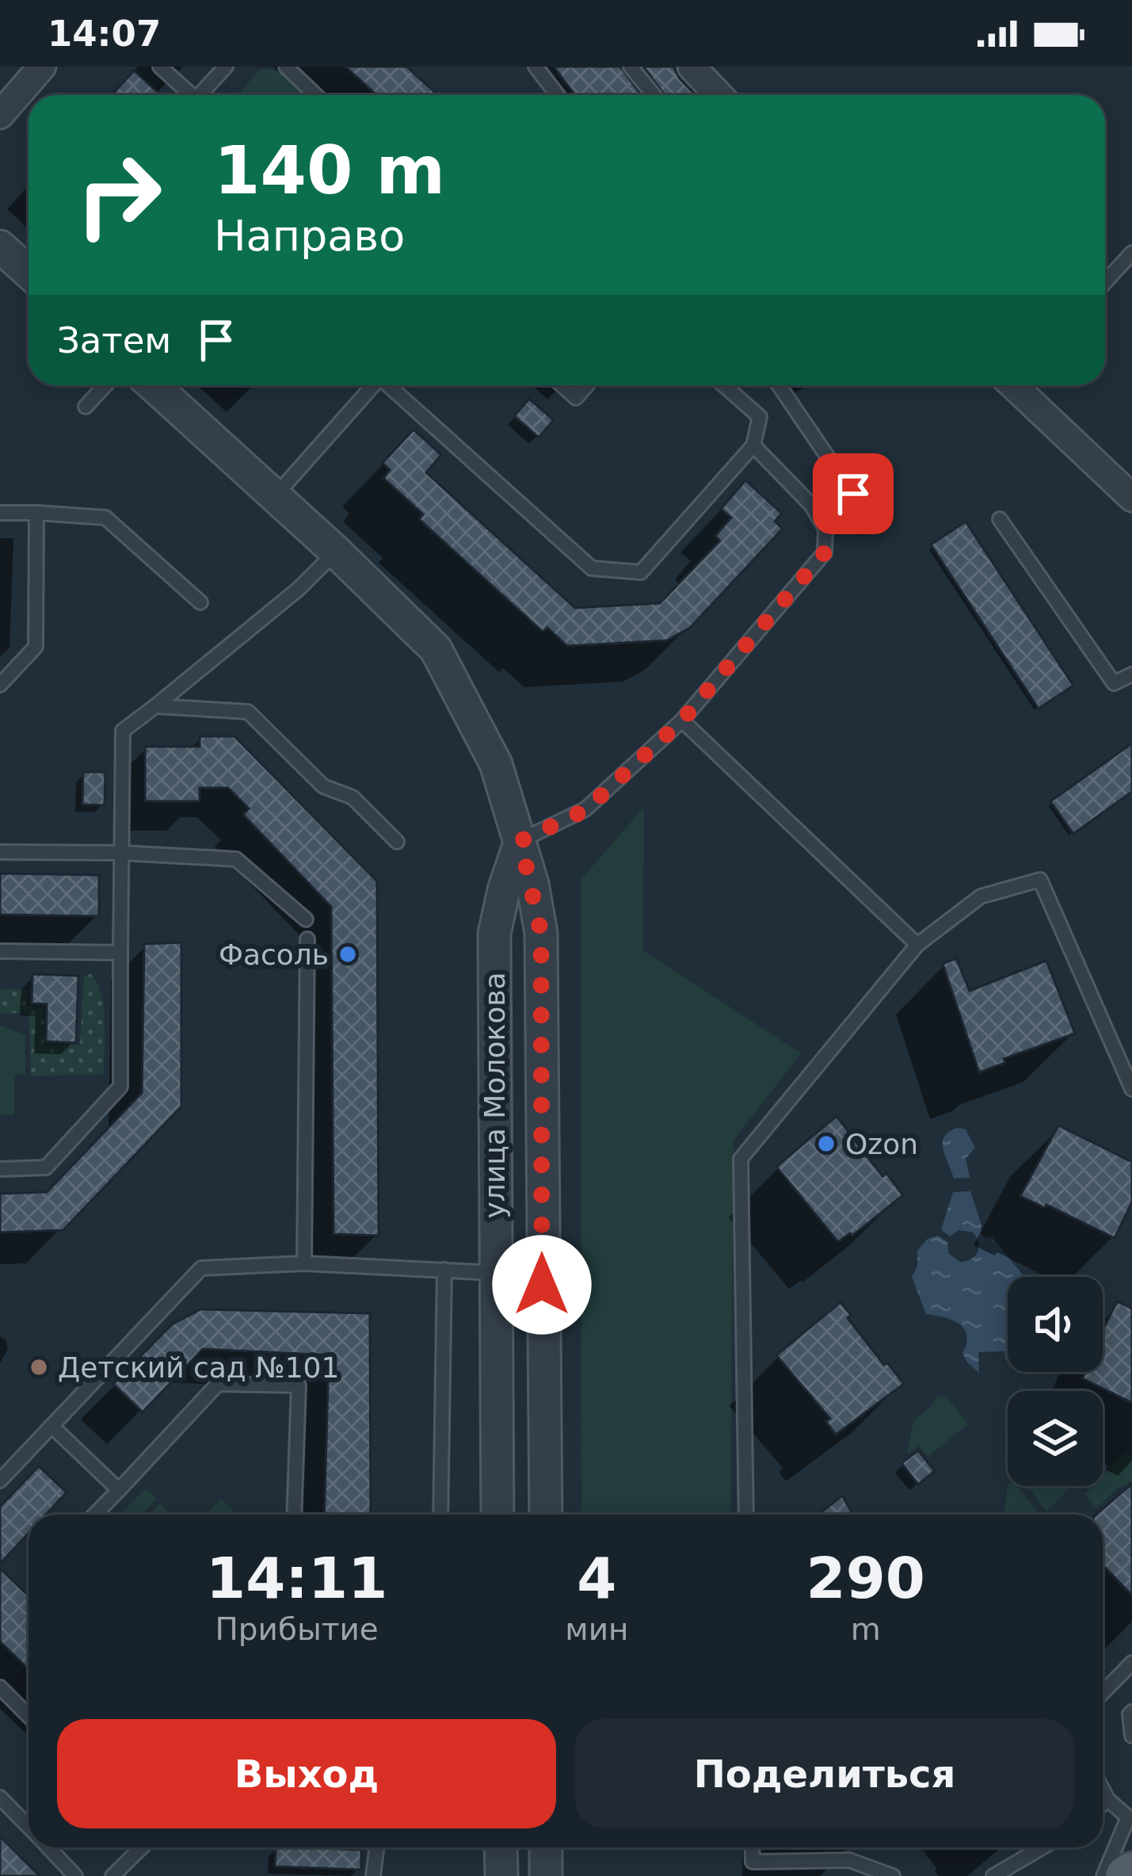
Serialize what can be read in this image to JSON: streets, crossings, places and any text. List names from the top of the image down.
{
  "streets": {
    "street": ["улица Молокова"]
  },
  "places": ["Фасоль", "Ozon", "Детский сад №101"],
  "page": {
    "status": "14:07",
    "turn": ["140 m", "Направо"],
    "then": "Затем",
    "eta": [
      "14:11",
      "Прибытие",
      "4",
      "мин",
      "290",
      "m"
    ],
    "buttons": ["Выход", "Поделиться"]
  }
}
